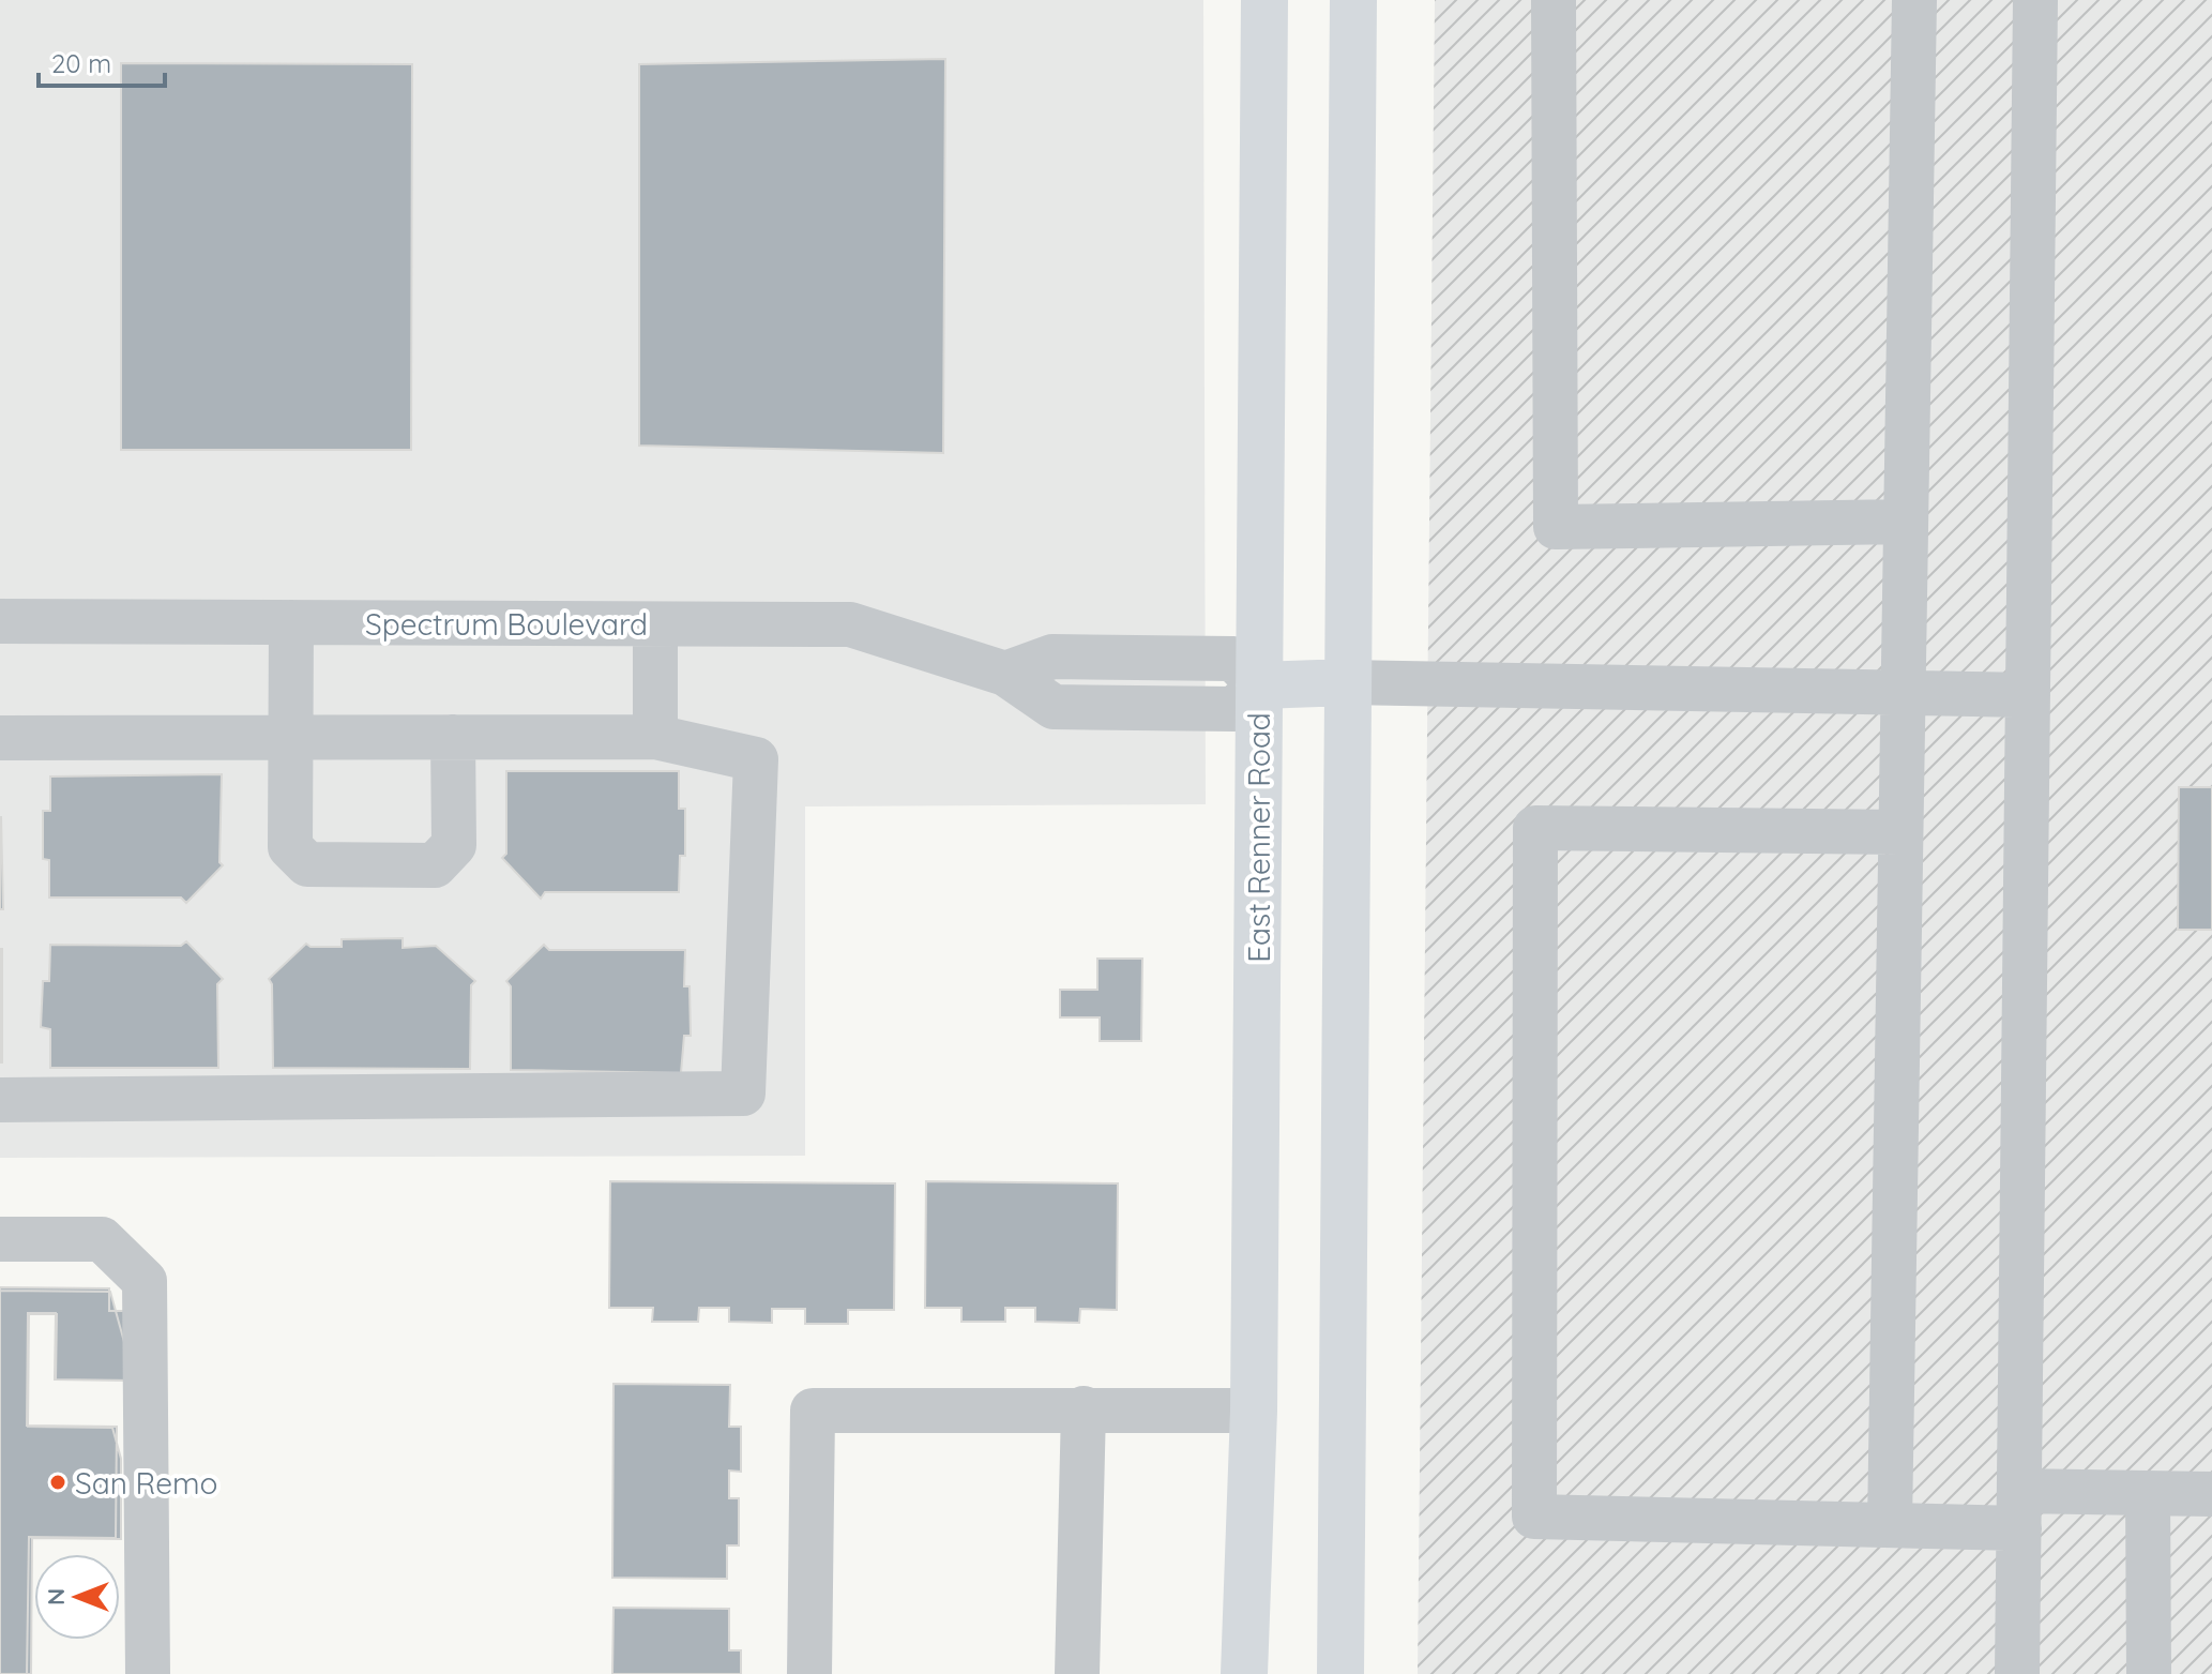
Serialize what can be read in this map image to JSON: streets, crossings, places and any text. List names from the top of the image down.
{
  "streets": {
    "main road": ["East Renner Road"],
    "street": ["Spectrum Boulevard"]
  },
  "crossings": [
    ["Spectrum Boulevard", "East Renner Road"]
  ],
  "places": ["San Remo"],
  "scale_bar": "20 m",
  "north": "left"
}
